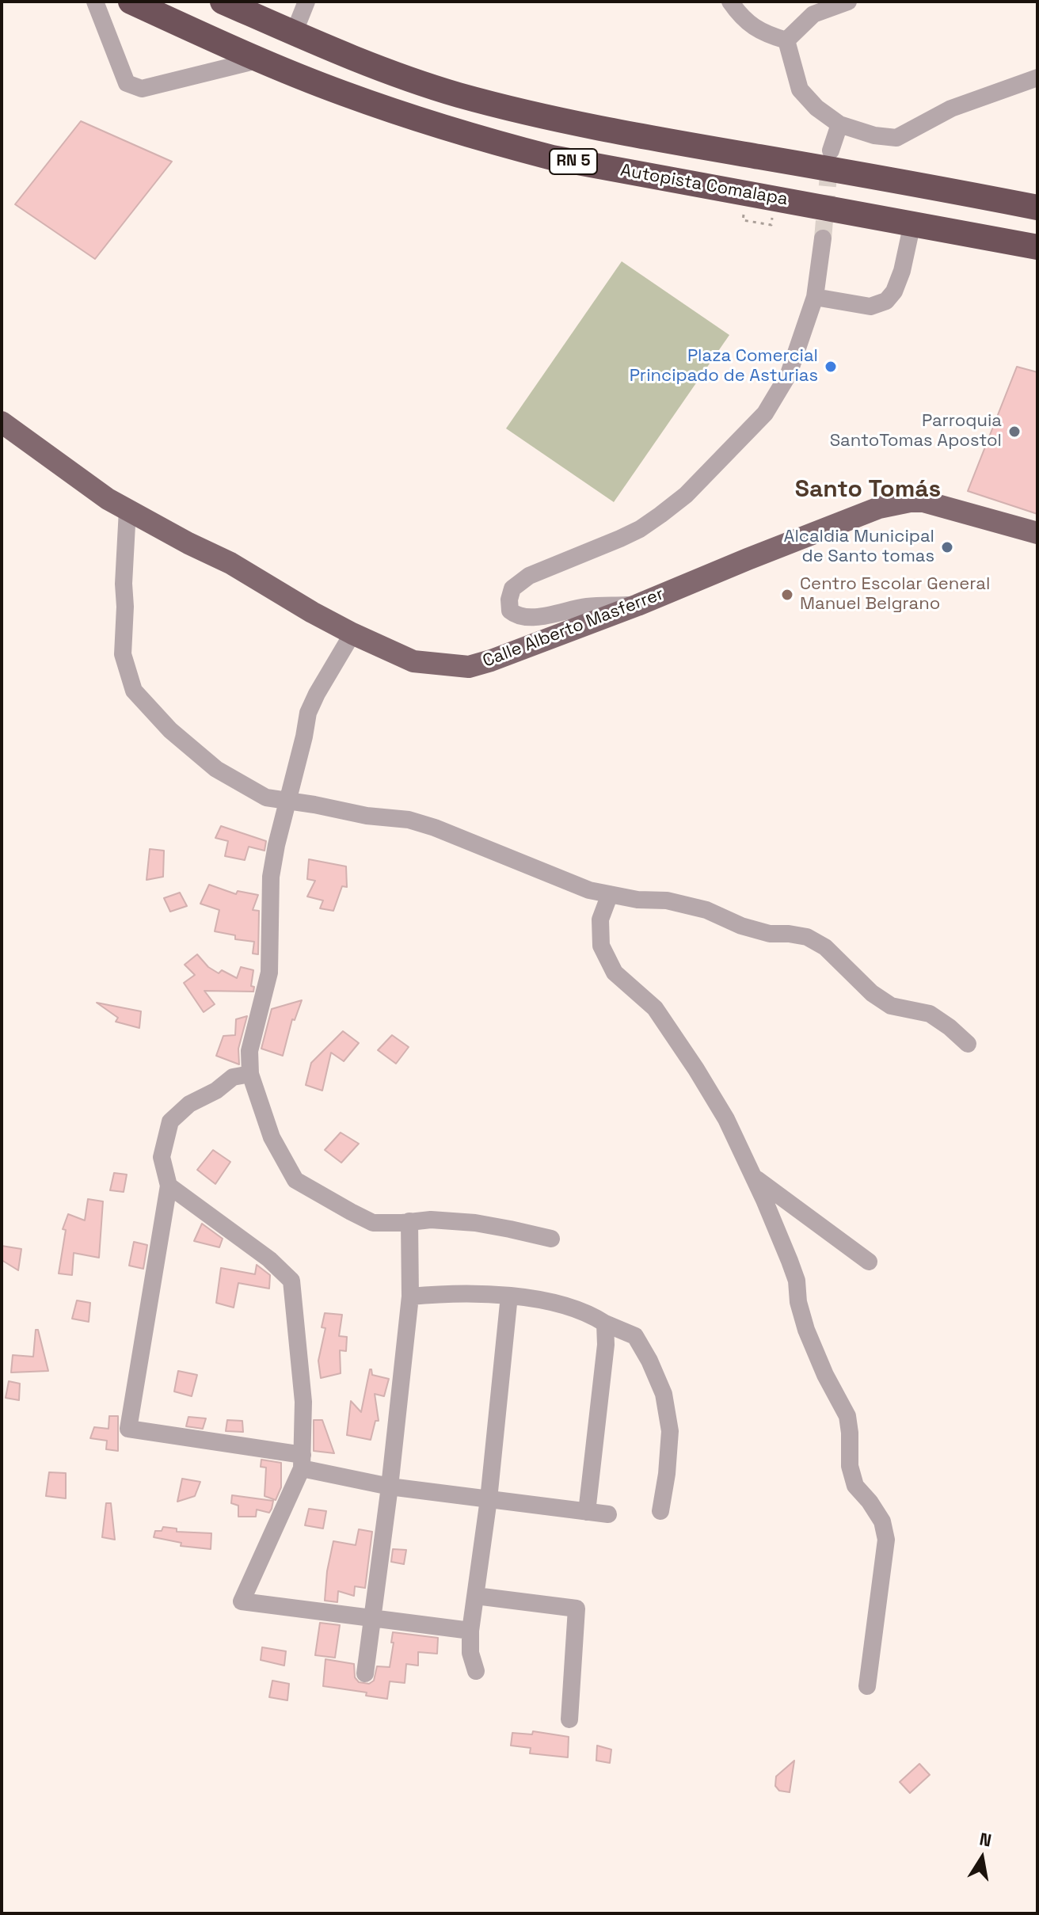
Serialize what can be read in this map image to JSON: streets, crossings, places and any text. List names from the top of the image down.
{
  "streets": {
    "highway": ["RN 5", "Autopista Comalapa"],
    "main road": ["Calle Alberto Masferrer"]
  },
  "districts": ["Santo Tomás"],
  "places": [
    "Plaza Comercial Principado de Asturias",
    "Parroquia SantoTomas Apostol",
    "Alcaldia Municipal de Santo tomas",
    "Centro Escolar General Manuel Belgrano"
  ],
  "north": "top"
}
